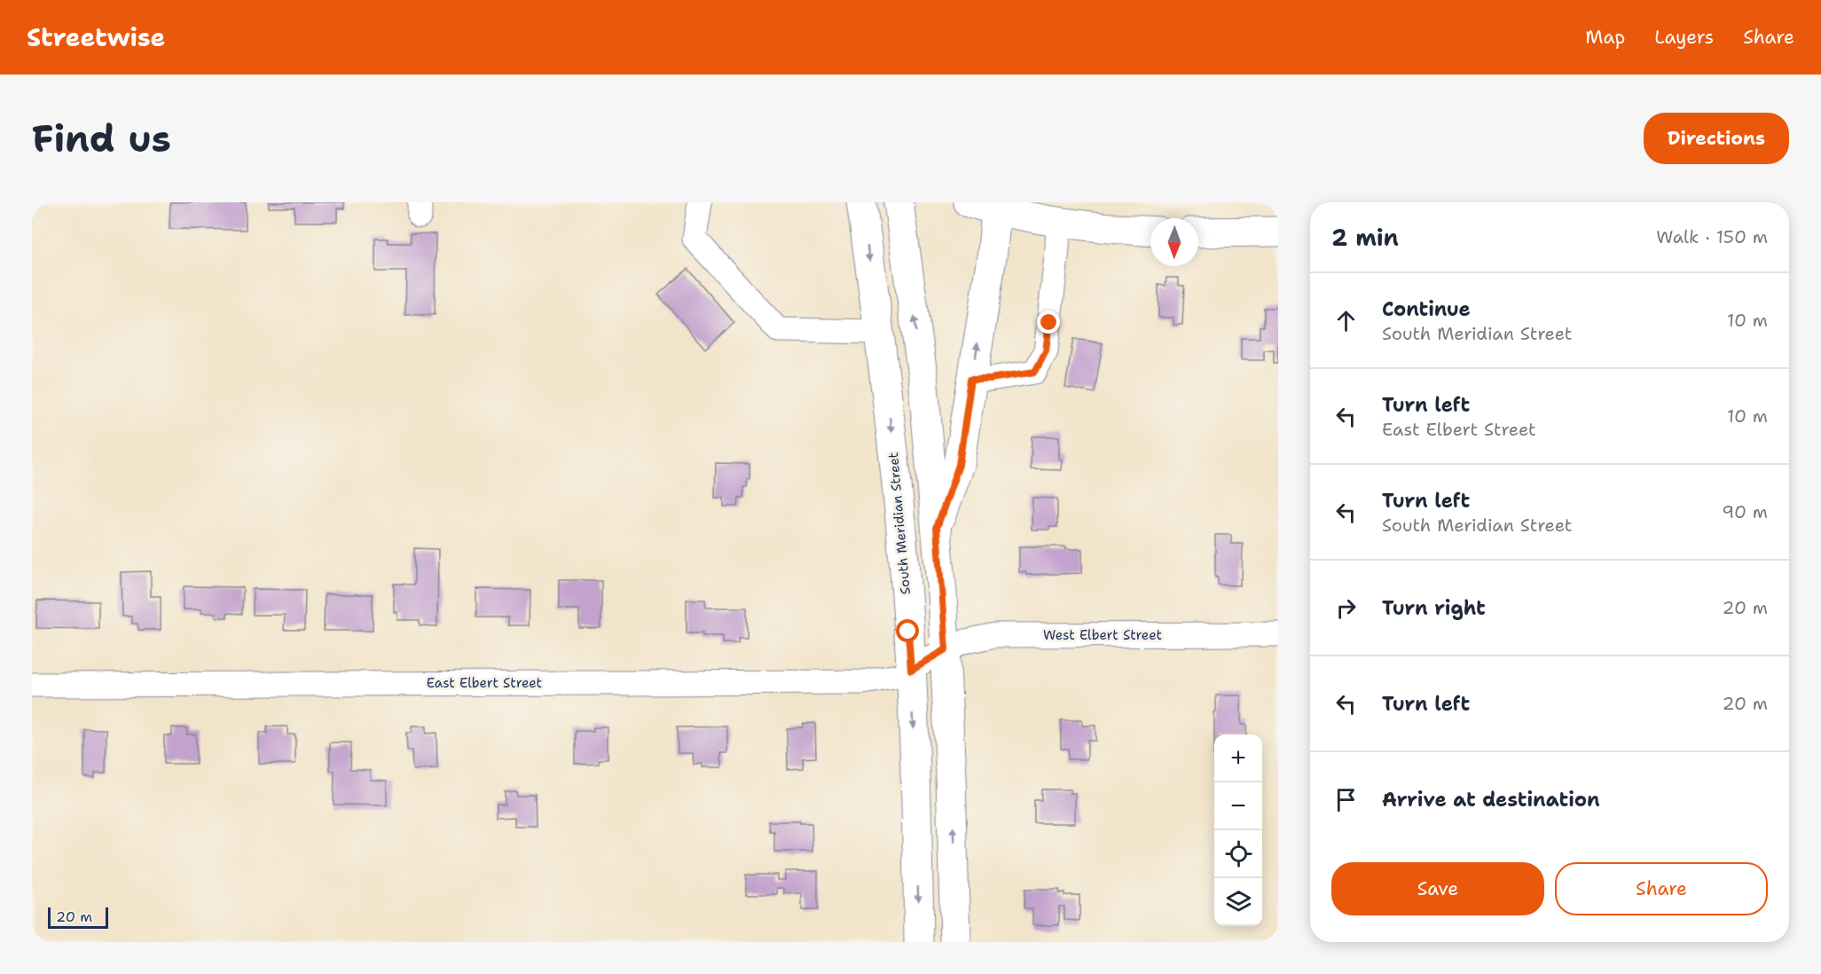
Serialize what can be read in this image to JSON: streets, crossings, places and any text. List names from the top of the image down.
{
  "streets": {
    "main road": ["South Meridian Street"],
    "street": ["West Elbert Street", "East Elbert Street"]
  },
  "crossings": [
    ["South Meridian Street", "West Elbert Street"],
    ["South Meridian Street", "East Elbert Street"],
    ["West Elbert Street", "East Elbert Street"]
  ],
  "scale_bar": "20 m",
  "north": "bottom",
  "page": {
    "header": "Streetwise",
    "nav": ["Map", "Layers", "Share"],
    "buttons": [
      "Directions",
      ["Save", "Share"]
    ],
    "title": "Find us",
    "heading": ["2 min", "Walk · 150 m"],
    "list": [
      ["Continue", "South Meridian Street", "10 m"],
      ["Turn left", "East Elbert Street", "10 m"],
      ["Turn left", "South Meridian Street", "90 m"],
      ["Turn right", "20 m"],
      ["Turn left", "20 m"],
      "Arrive at destination"
    ],
    "map_buttons": ["+", "−"],
    "scale": "20 m"
  }
}
